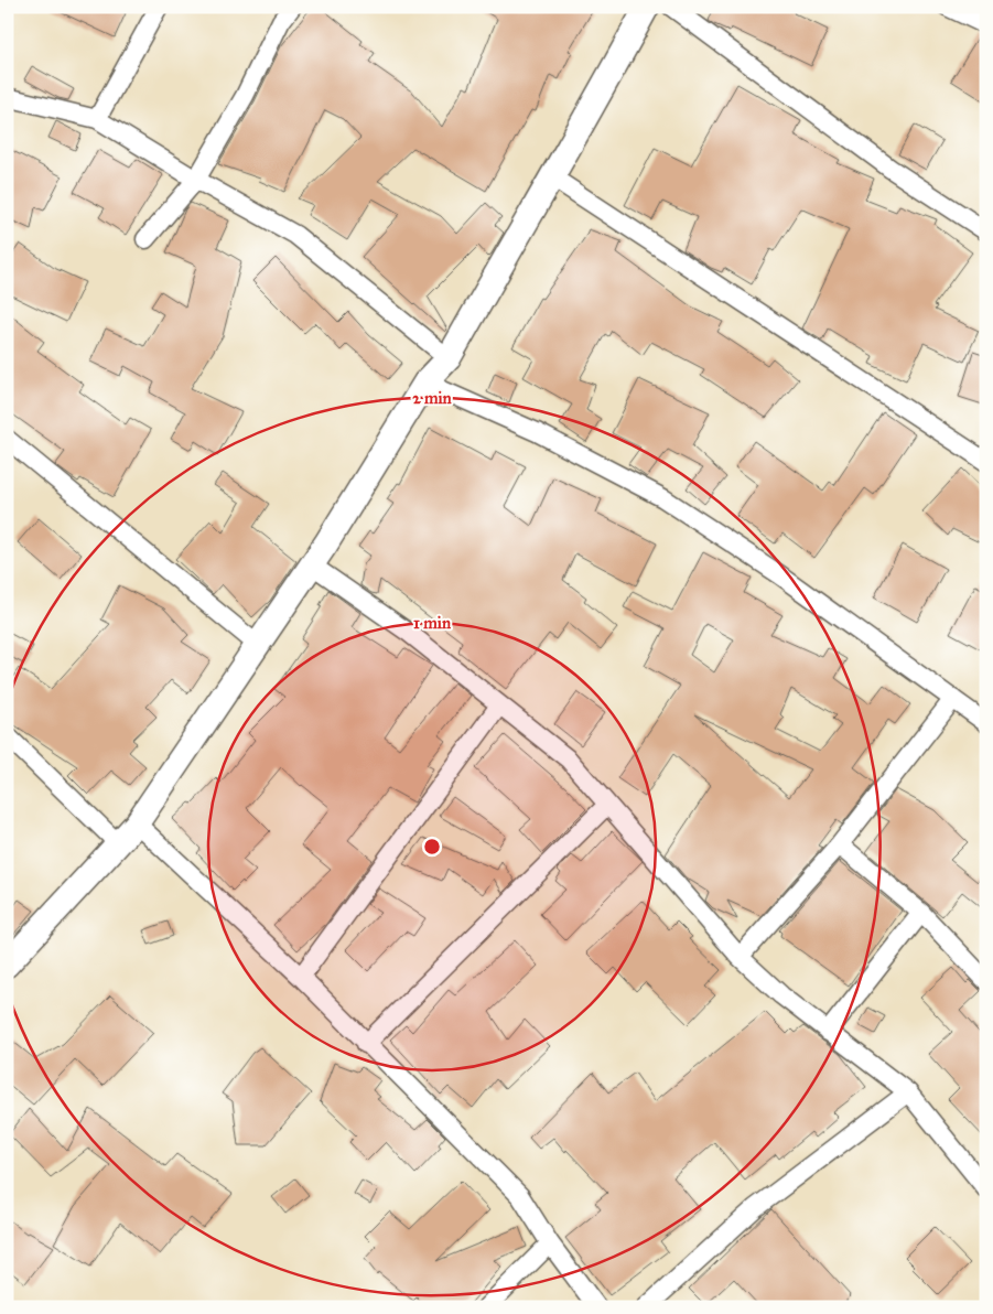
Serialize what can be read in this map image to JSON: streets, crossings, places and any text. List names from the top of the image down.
{
  "rings": ["2 min", "1 min"]
}
